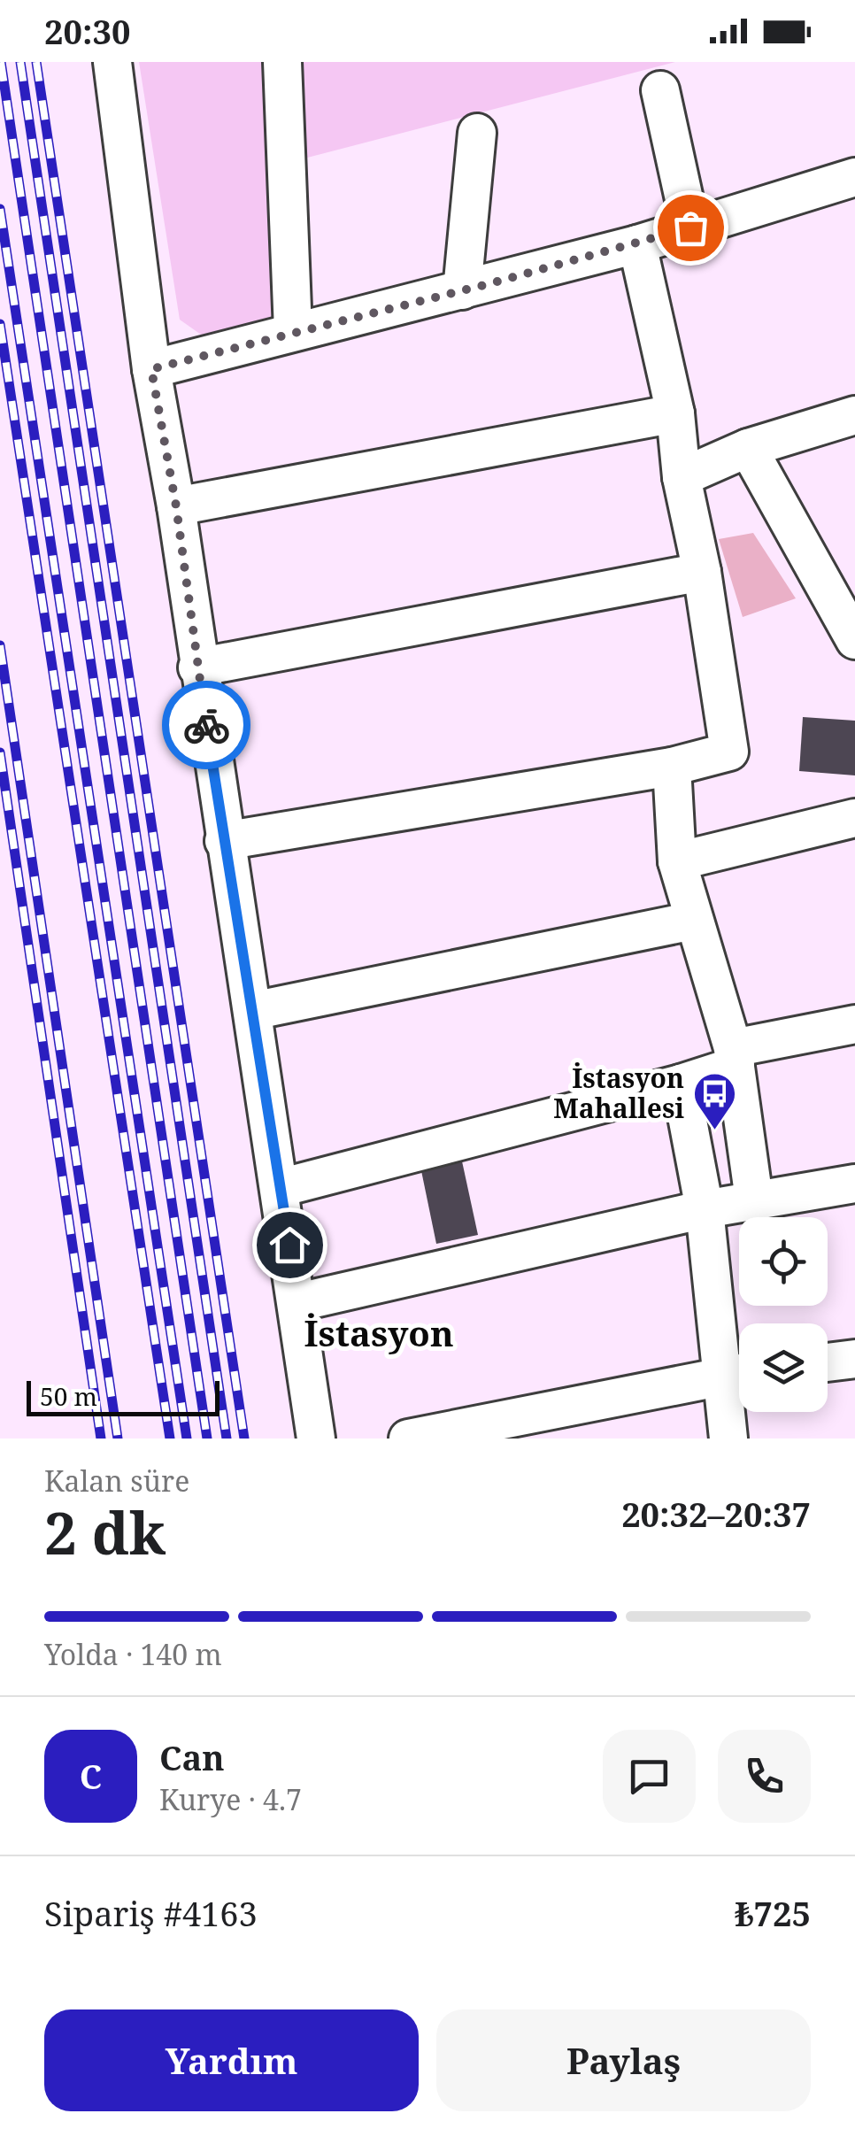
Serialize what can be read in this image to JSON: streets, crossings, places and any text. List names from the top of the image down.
{
  "districts": ["İstasyon"],
  "places": {
    "bus stop": ["İstasyon Mahallesi"]
  },
  "scale_bar": "50 m",
  "page": {
    "status": "20:30",
    "scale": "50 m",
    "heading": ["2 dk", "Kalan süre", "20:32–20:37"],
    "panel": [
      "Can",
      "Kurye · 4.7",
      "Sipariş #4163",
      "₺725"
    ],
    "bar": "Yolda · 140 m",
    "round": "C",
    "buttons": ["Yardım", "Paylaş"]
  }
}
